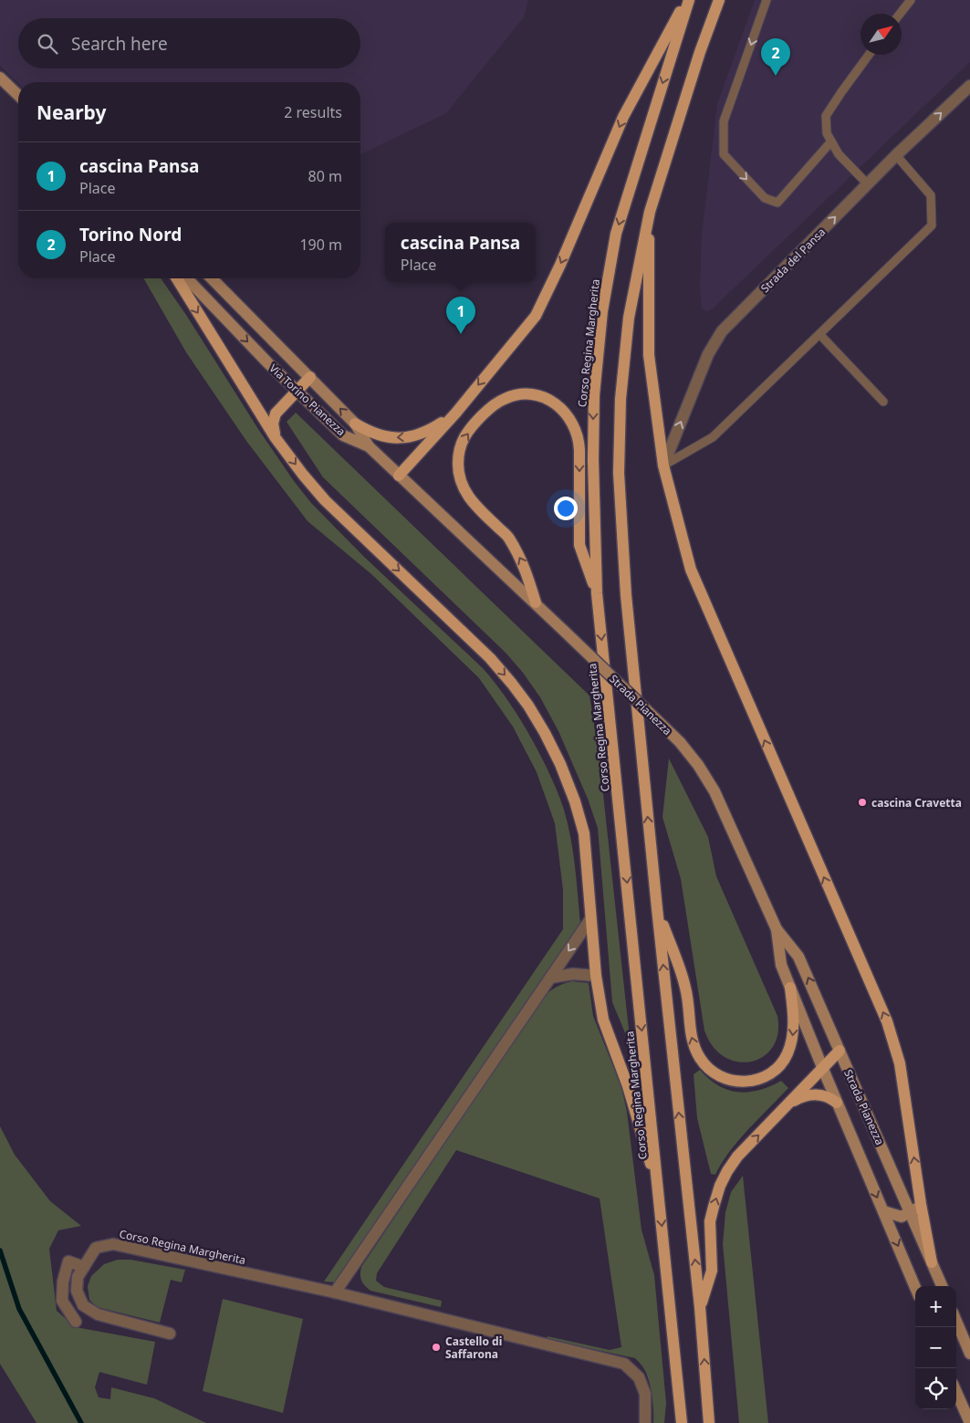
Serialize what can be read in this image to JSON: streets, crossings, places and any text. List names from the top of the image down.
{
  "streets": {
    "main road": ["Corso Regina Margherita", "Via Torino Pianezza", "Strada Pianezza"],
    "street": ["Strada del Pansa"]
  },
  "crossings": [
    ["Via Torino Pianezza", "Strada Pianezza"]
  ],
  "one_way": ["Strada del Pansa"],
  "places": ["cascina Cravetta", "Castello di Saffarona"],
  "north": "top right",
  "page": {
    "search": "Search here",
    "pins": ["2", "1"],
    "heading": ["Nearby", "2 results"],
    "list": [
      {
        "mark": "1",
        "name": "cascina Pansa",
        "note": "Place",
        "value": "80 m"
      },
      {
        "mark": "2",
        "name": "Torino Nord",
        "note": "Place",
        "value": "190 m"
      }
    ],
    "popup": ["cascina Pansa", "Place"],
    "map_buttons": ["+", "−"]
  }
}
